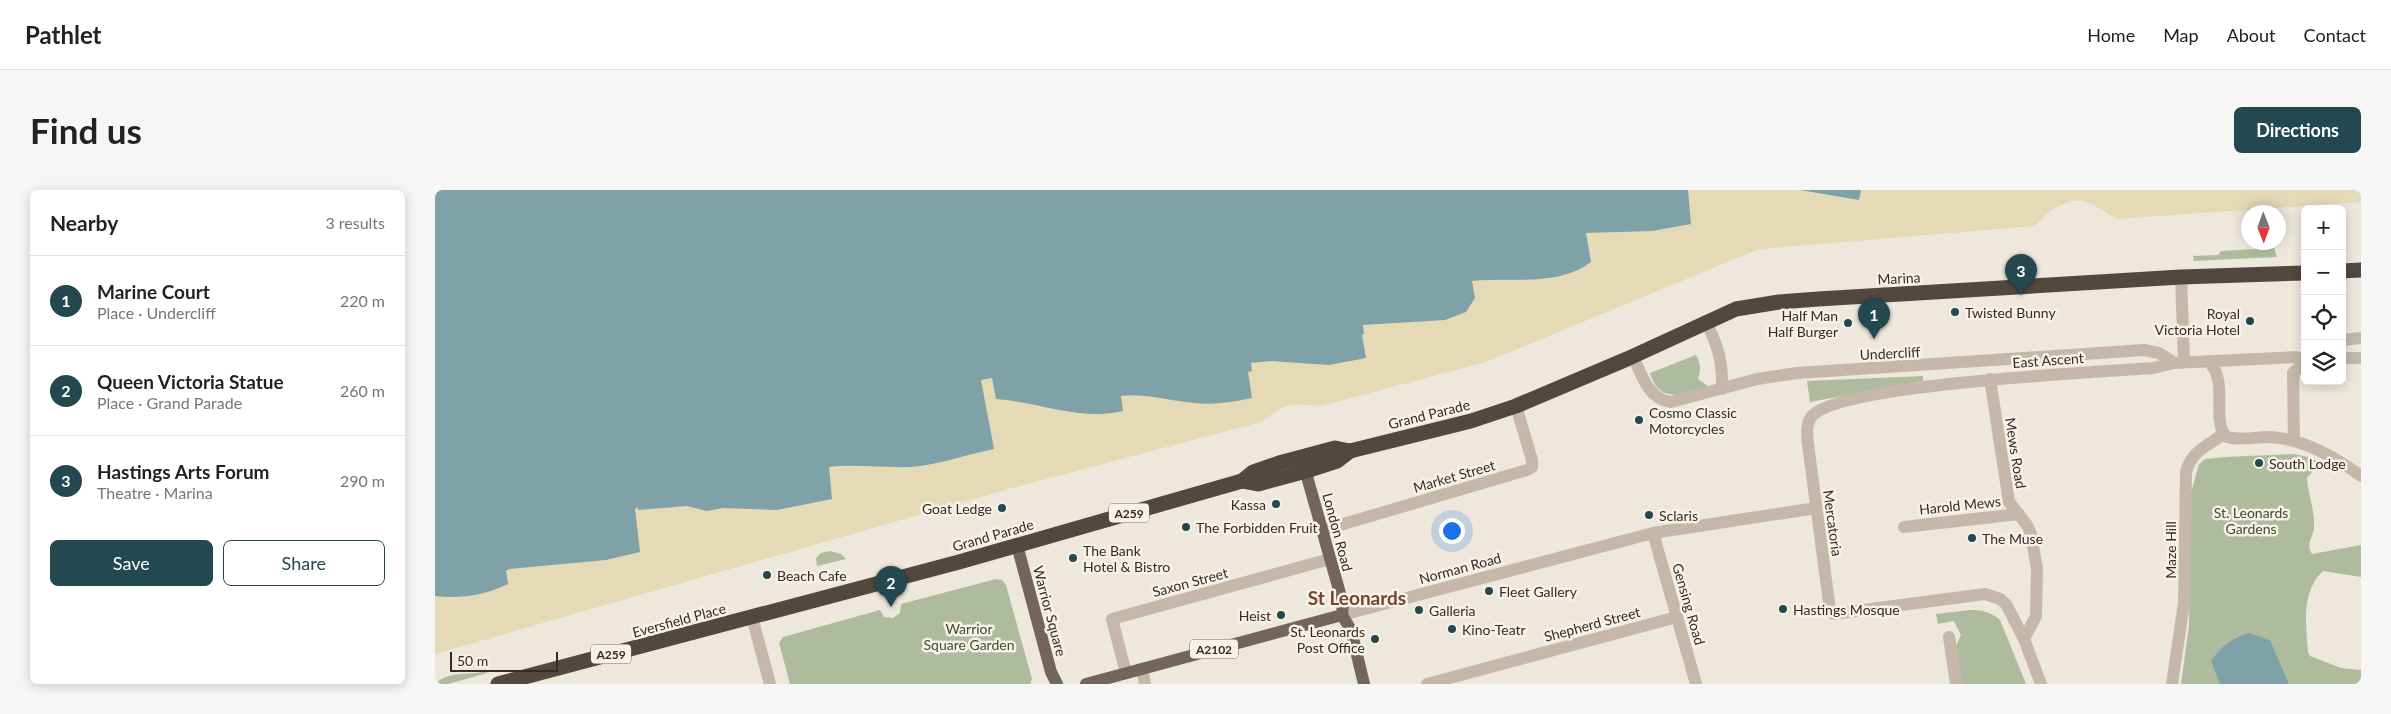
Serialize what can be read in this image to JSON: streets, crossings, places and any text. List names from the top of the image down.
{
  "streets": {
    "highway": [
      "Marina",
      "Grand Parade",
      "A259",
      "Eversfield Place"
    ],
    "main road": [
      "London Road",
      "Norman Road",
      "Warrior Square",
      "A2102"
    ],
    "street": [
      "Undercliff",
      "East Ascent",
      "Mews Road",
      "Market Street",
      "Harold Mews",
      "Mercatoria",
      "Maze Hill",
      "Saxon Street",
      "Gensing Road",
      "Shepherd Street"
    ]
  },
  "crossings": [
    ["Marina", "Undercliff"],
    ["Marina", "Grand Parade"],
    ["Marina", "Market Street"],
    ["Undercliff", "East Ascent"],
    ["East Ascent", "Mews Road"],
    ["East Ascent", "Mercatoria"],
    ["Grand Parade", "Market Street"],
    ["Grand Parade", "London Road"],
    ["Grand Parade", "Warrior Square"],
    ["Grand Parade", "Eversfield Place"],
    ["Mews Road", "Harold Mews"],
    ["Mews Road", "Mercatoria"],
    ["Market Street", "London Road"],
    ["Mercatoria", "Norman Road"],
    ["London Road", "Norman Road"],
    ["London Road", "Saxon Street"],
    ["Norman Road", "Saxon Street"],
    ["Norman Road", "Gensing Road"],
    ["Gensing Road", "Shepherd Street"]
  ],
  "districts": ["St Leonards"],
  "parks": ["St. Leonards Gardens", "Warrior Square Garden"],
  "places": [
    "Twisted Bunny",
    "Royal Victoria Hotel",
    "Half Man Half Burger",
    "Cosmo Classic Motorcycles",
    "South Lodge",
    "Kassa",
    "Goat Ledge",
    "Sclaris",
    "The Forbidden Fruit",
    "The Muse",
    "The Bank Hotel & Bistro",
    "Beach Cafe",
    "Fleet Gallery",
    "Hastings Mosque",
    "Galleria",
    "Heist",
    "Kino-Teatr",
    "St. Leonards Post Office"
  ],
  "scale_bar": "50 m",
  "north": "bottom",
  "page": {
    "header": "Pathlet",
    "nav": [
      "Home",
      "Map",
      "About",
      "Contact"
    ],
    "buttons": [
      "Directions",
      ["Save", "Share"]
    ],
    "title": "Find us",
    "heading": ["Nearby", "3 results"],
    "map_buttons": ["+", "−"],
    "pins": ["3", "1", "2"],
    "list": [
      {
        "mark": "1",
        "name": "Marine Court",
        "note": "Place · Undercliff",
        "value": "220 m"
      },
      {
        "mark": "2",
        "name": "Queen Victoria Statue",
        "note": "Place · Grand Parade",
        "value": "260 m"
      },
      {
        "mark": "3",
        "name": "Hastings Arts Forum",
        "note": "Theatre · Marina",
        "value": "290 m"
      }
    ],
    "scale": "50 m"
  }
}
